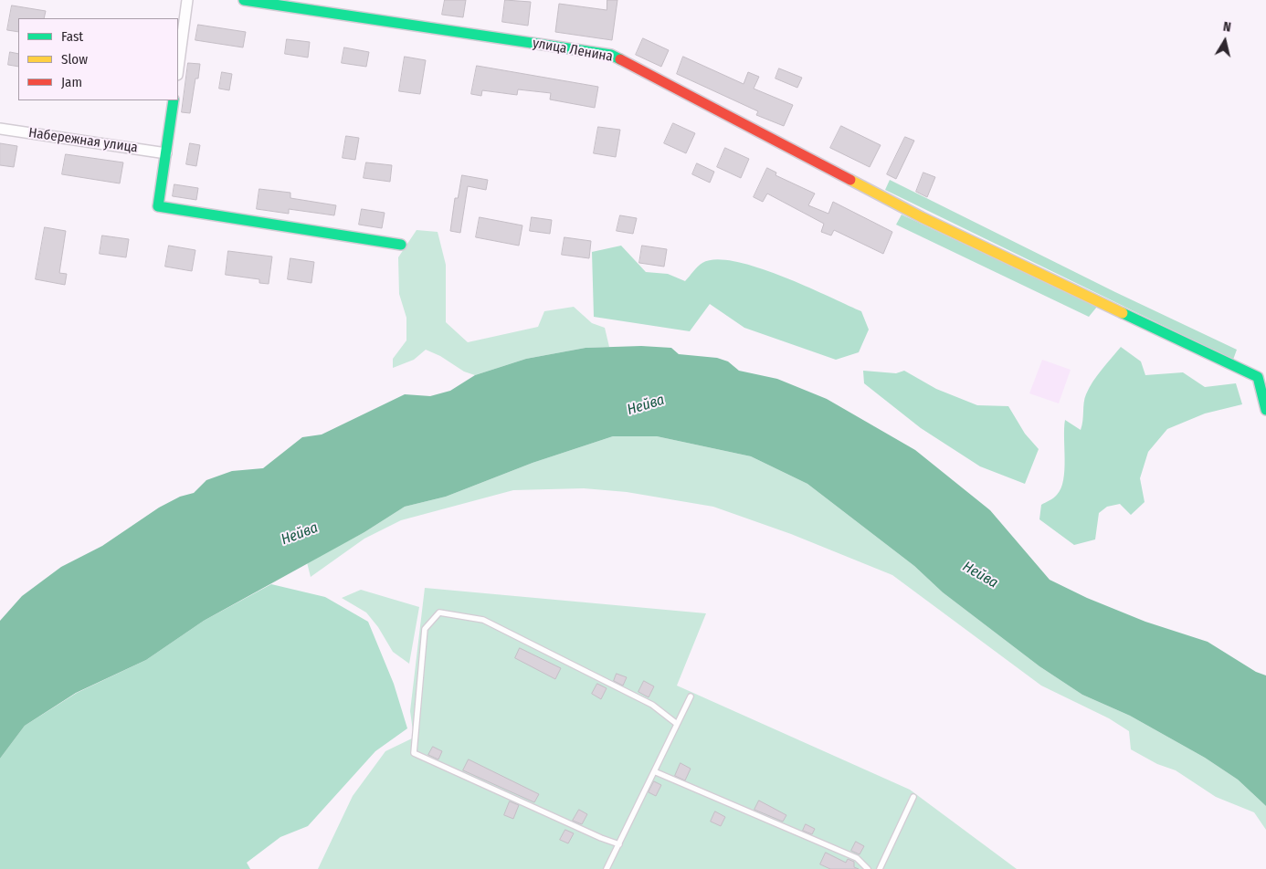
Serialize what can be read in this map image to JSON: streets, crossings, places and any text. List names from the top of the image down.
{
  "streets": {
    "street": ["улица Ленина", "Набережная улица"]
  },
  "water": ["Нейва"],
  "legend": ["Fast", "Slow", "Jam"],
  "north": "top"
}
